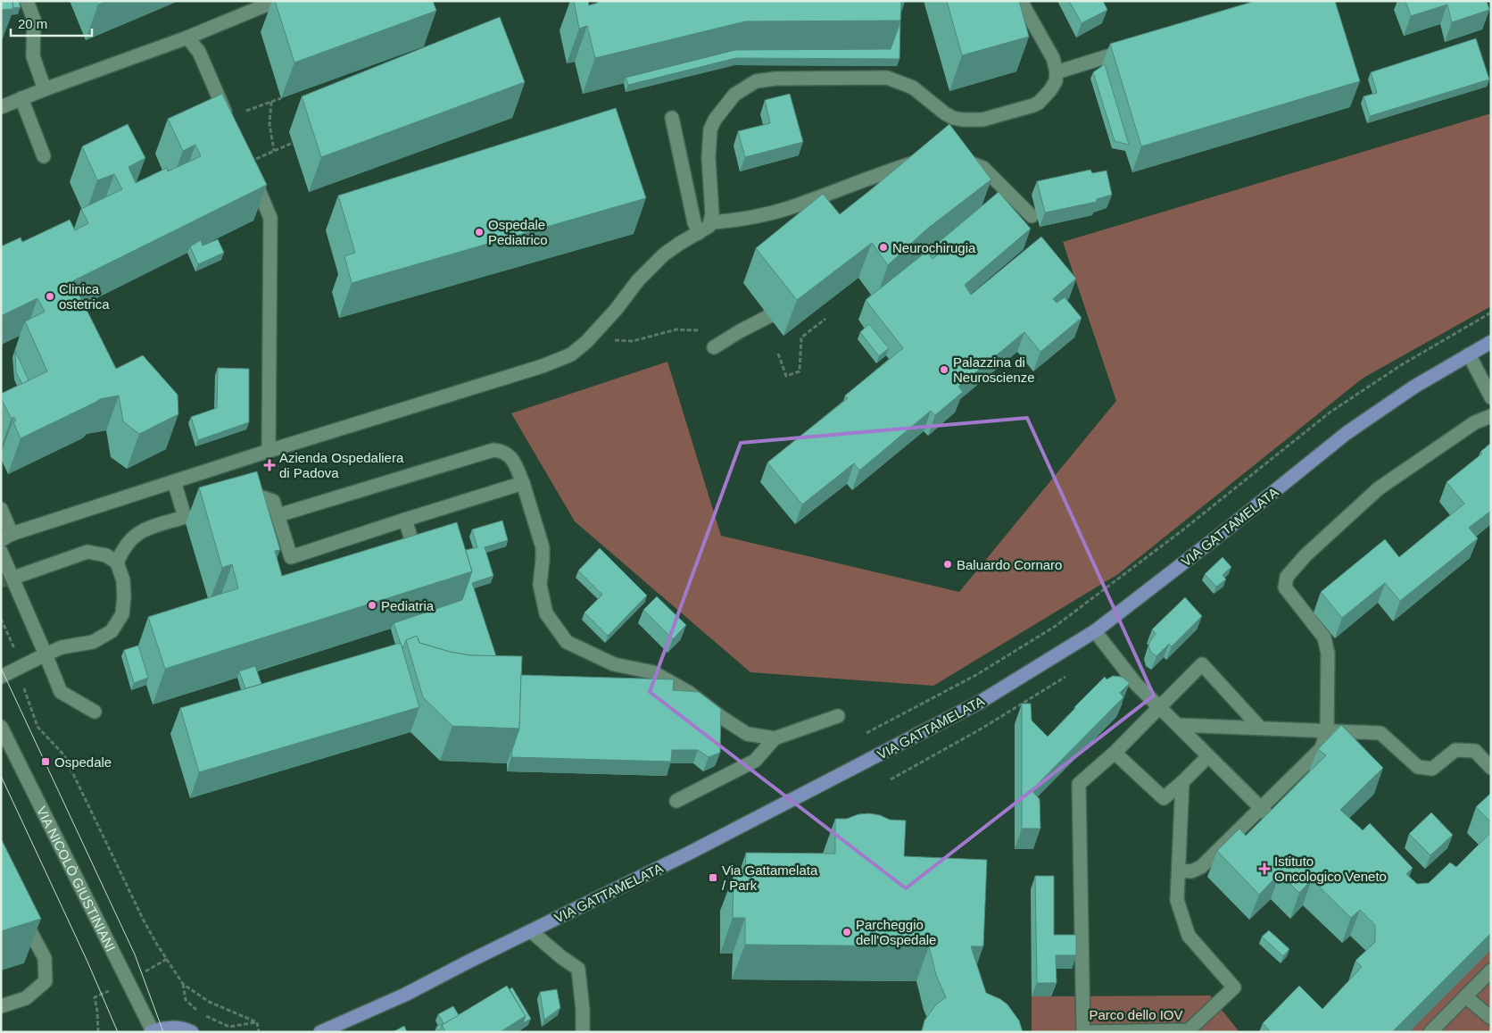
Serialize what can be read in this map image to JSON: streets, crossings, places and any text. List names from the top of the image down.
{
  "streets": {
    "main road": ["VIA GATTAMELATA"],
    "street": ["VIA NICOLÒ GIUSTINIANI"]
  },
  "parks": ["Parco dello IOV"],
  "places": {
    "other": [
      "Ospedale Pediatrico",
      "Neurochirugia",
      "Clinica ostetrica",
      "Palazzina di Neuroscienze",
      "Baluardo Cornaro",
      "Pediatria",
      "Parcheggio dell'Ospedale"
    ],
    "health": ["Azienda Ospedaliera di Padova", "Istituto Oncologico Veneto"],
    "transit": ["Ospedale", "Via Gattamelata / Park"]
  },
  "scale_bar": "20 m"
}
